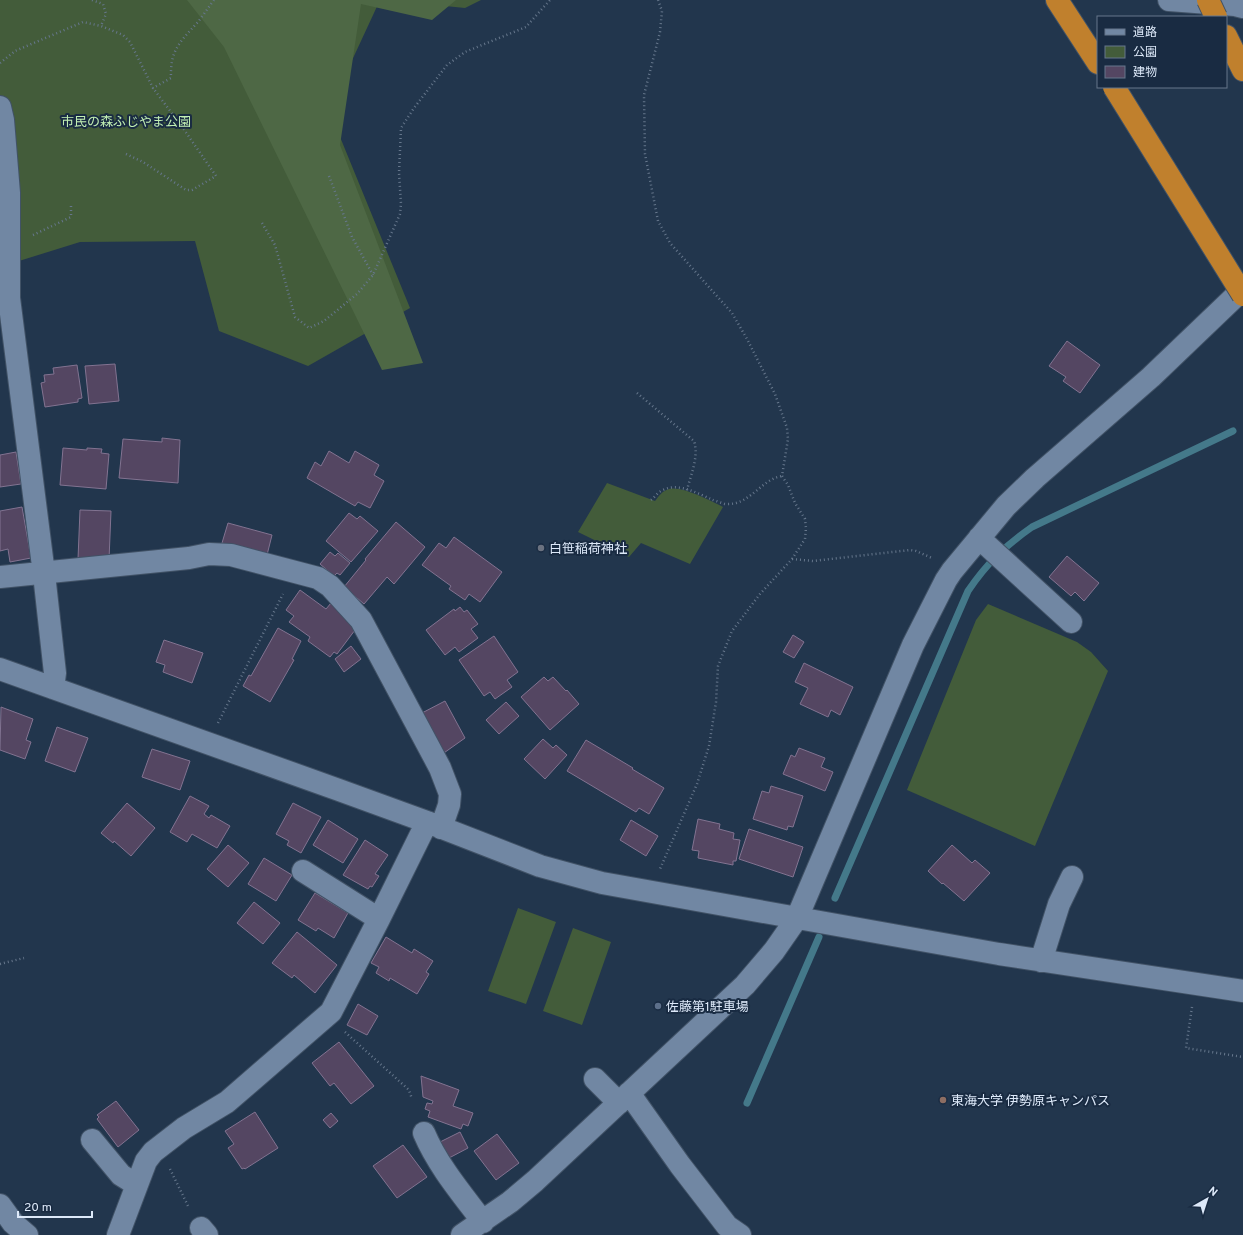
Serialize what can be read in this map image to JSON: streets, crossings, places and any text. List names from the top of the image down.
{
  "parks": ["市民の森ふじやま公園"],
  "places": ["白笹稲荷神社", "佐藤第1駐車場", "東海大学 伊勢原キャンパス"],
  "legend": ["道路", "公園", "建物"],
  "scale_bar": "20 m",
  "north": "top right"
}
